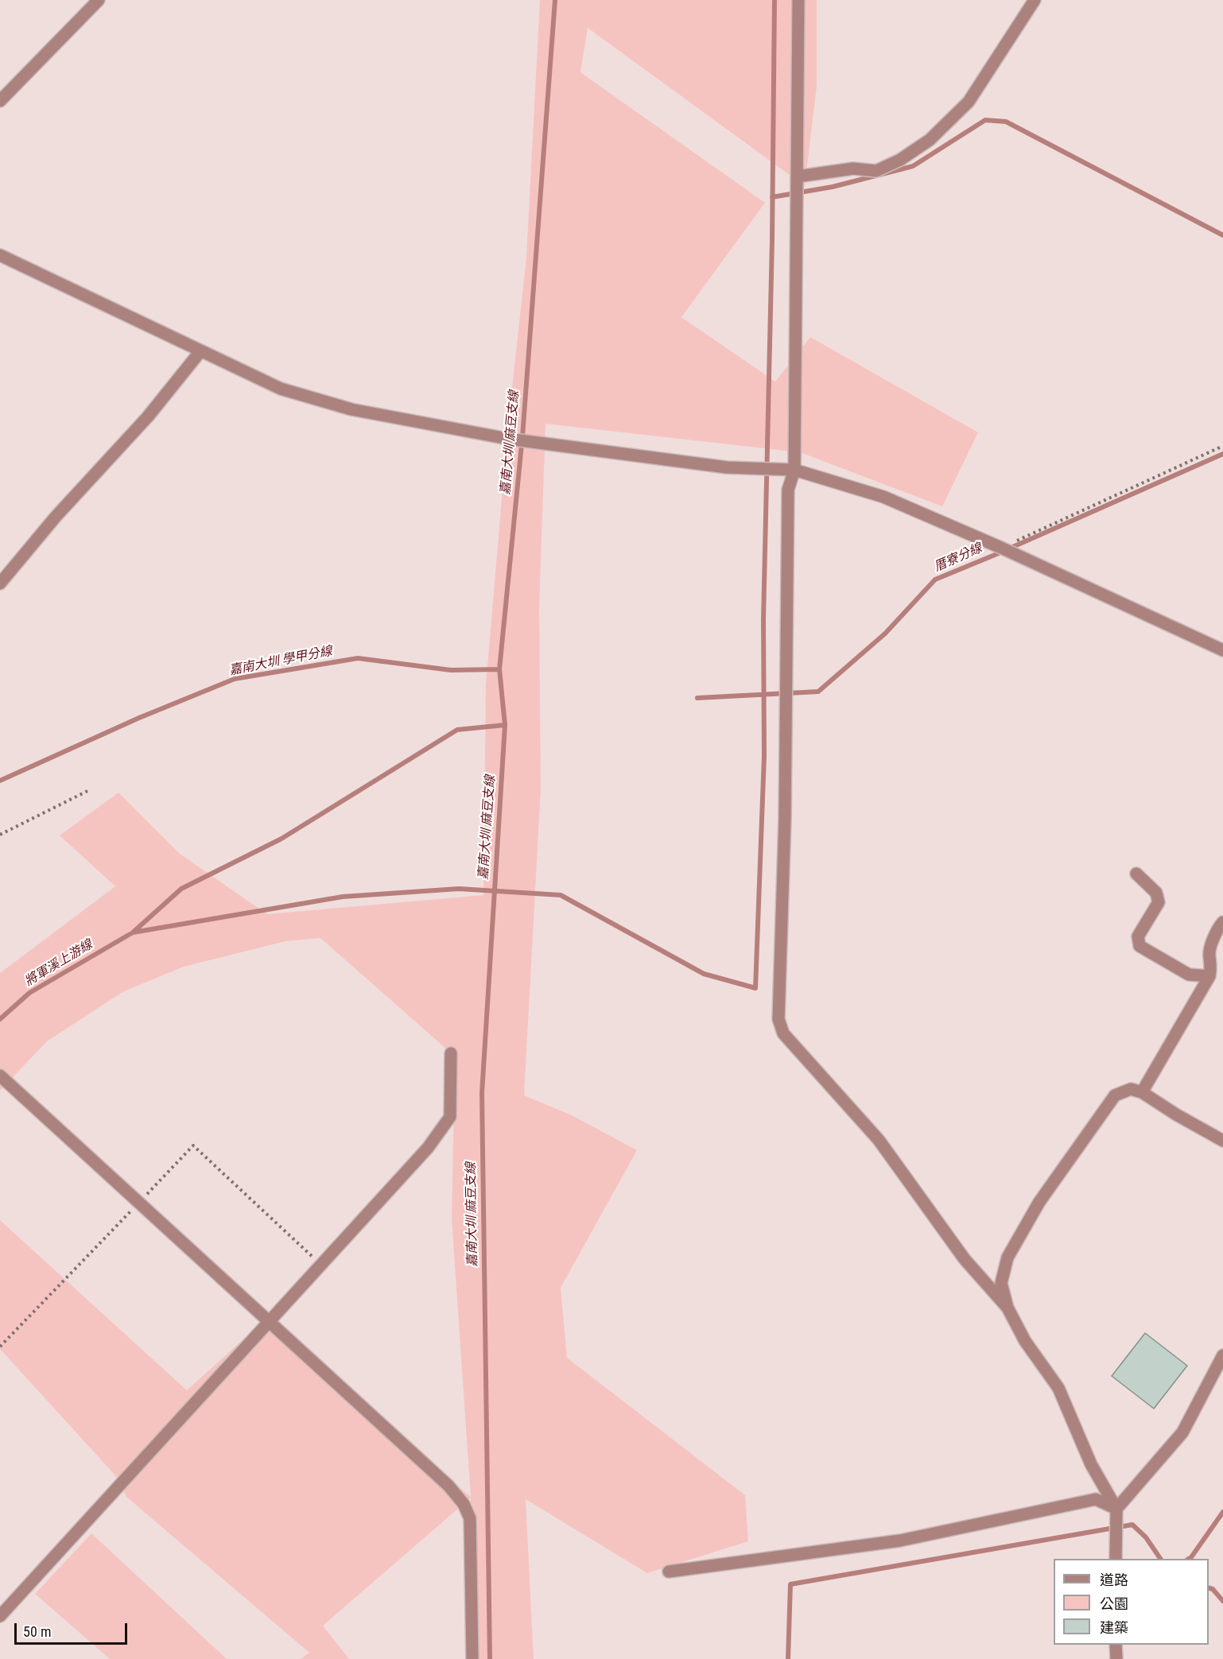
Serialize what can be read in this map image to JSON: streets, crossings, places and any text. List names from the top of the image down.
{
  "water": [
    "嘉南大圳 麻豆支線",
    "厝寮分線",
    "嘉南大圳 學甲分線",
    "將軍溪上游線"
  ],
  "legend": ["道路", "公園", "建築"],
  "scale_bar": "50 m"
}
